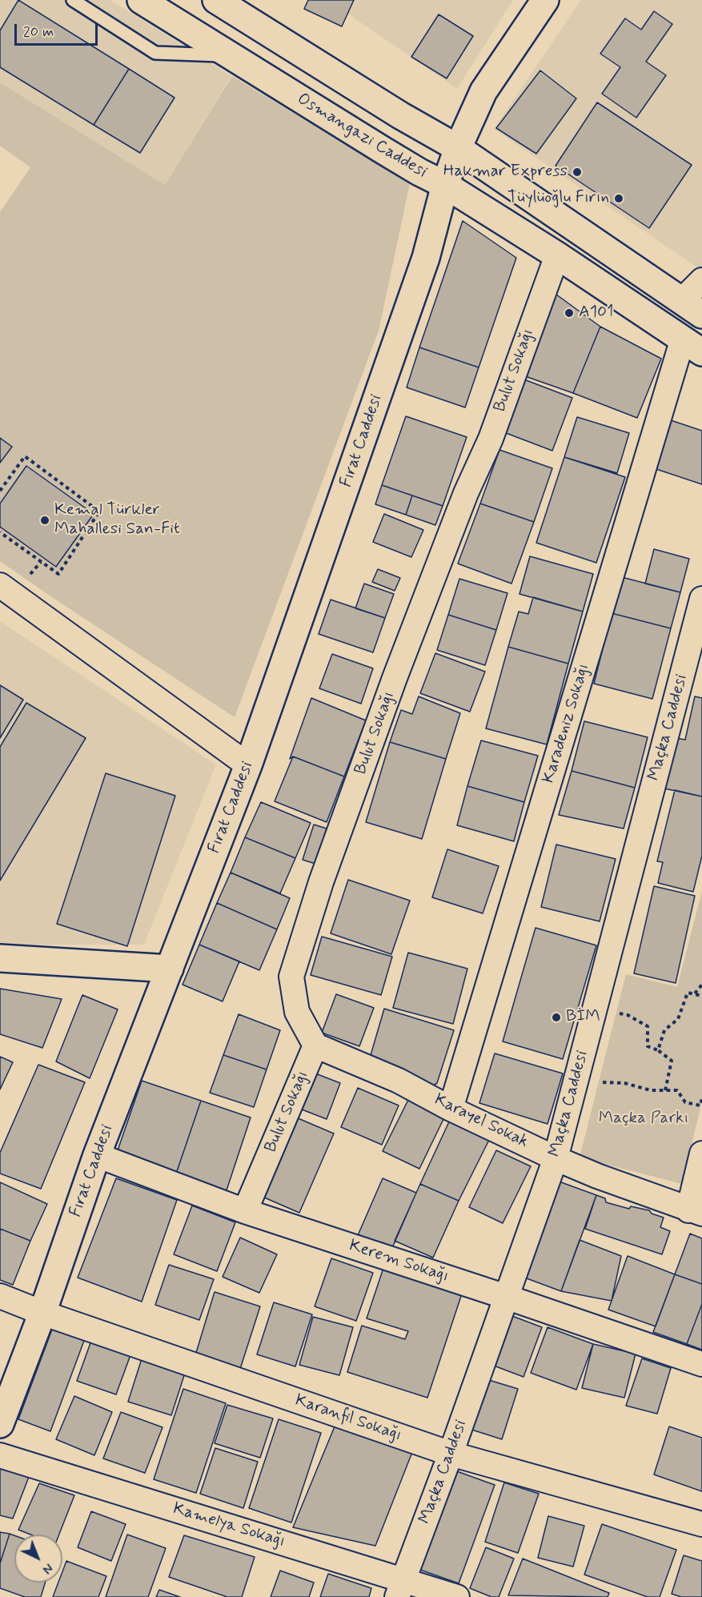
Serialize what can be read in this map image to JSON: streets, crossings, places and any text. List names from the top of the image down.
{
  "streets": {
    "street": [
      "Osmangazi Caddesi",
      "Bulut Sokağı",
      "Fırat Caddesi",
      "Karadeniz Sokağı",
      "Maçka Caddesi",
      "Karayel Sokak",
      "Kerem Sokağı",
      "Karanfil Sokağı",
      "Kamelya Sokağı"
    ]
  },
  "crossings": [
    ["Osmangazi Caddesi", "Bulut Sokağı"],
    ["Osmangazi Caddesi", "Fırat Caddesi"],
    ["Osmangazi Caddesi", "Karadeniz Sokağı"],
    ["Bulut Sokağı", "Karayel Sokak"],
    ["Bulut Sokağı", "Kerem Sokağı"],
    ["Fırat Caddesi", "Kerem Sokağı"],
    ["Fırat Caddesi", "Karanfil Sokağı"],
    ["Karadeniz Sokağı", "Karayel Sokak"],
    ["Maçka Caddesi", "Karayel Sokak"],
    ["Maçka Caddesi", "Kerem Sokağı"],
    ["Maçka Caddesi", "Karanfil Sokağı"],
    ["Maçka Caddesi", "Kamelya Sokağı"]
  ],
  "parks": ["Maçka Parkı"],
  "places": [
    "Hakmar Express",
    "Tüylüoğlu Fırın",
    "A101",
    "Kemal Türkler Mahallesi San-Fit",
    "BİM"
  ],
  "scale_bar": "20 m",
  "north": "bottom right"
}
